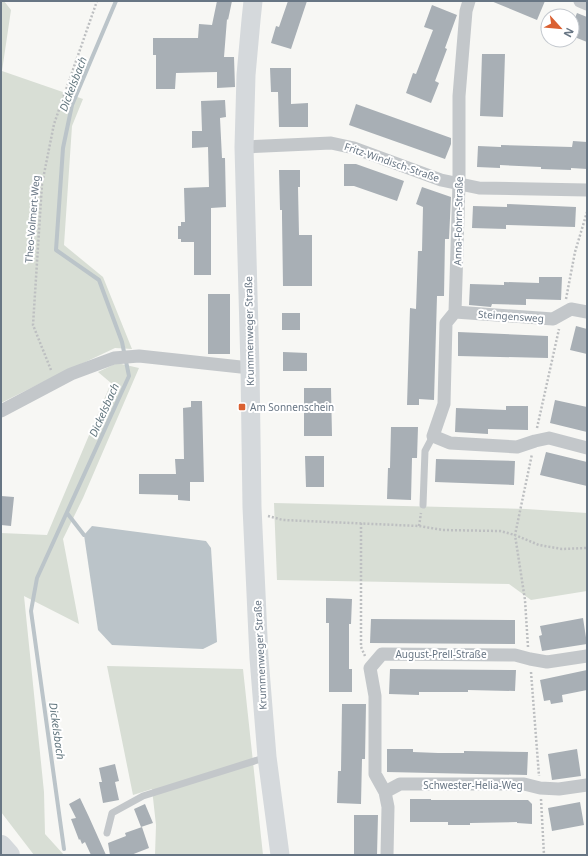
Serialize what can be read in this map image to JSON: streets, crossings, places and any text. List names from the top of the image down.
{
  "streets": {
    "main road": ["Krummenweger Straße"],
    "street": [
      "Fritz-Windisch-Straße",
      "Anna-Fohrn-Straße",
      "Steingensweg",
      "August-Prell-Straße",
      "Schwester-Helia-Weg"
    ],
    "path": ["Theo-Volmert-Weg"]
  },
  "crossings": [
    ["Fritz-Windisch-Straße", "Anna-Fohrn-Straße"],
    ["Fritz-Windisch-Straße", "Krummenweger Straße"],
    ["Anna-Fohrn-Straße", "Steingensweg"]
  ],
  "water": ["Dickelsbach"],
  "places": {
    "transit": ["Am Sonnenschein"]
  },
  "north": "bottom right"
}
